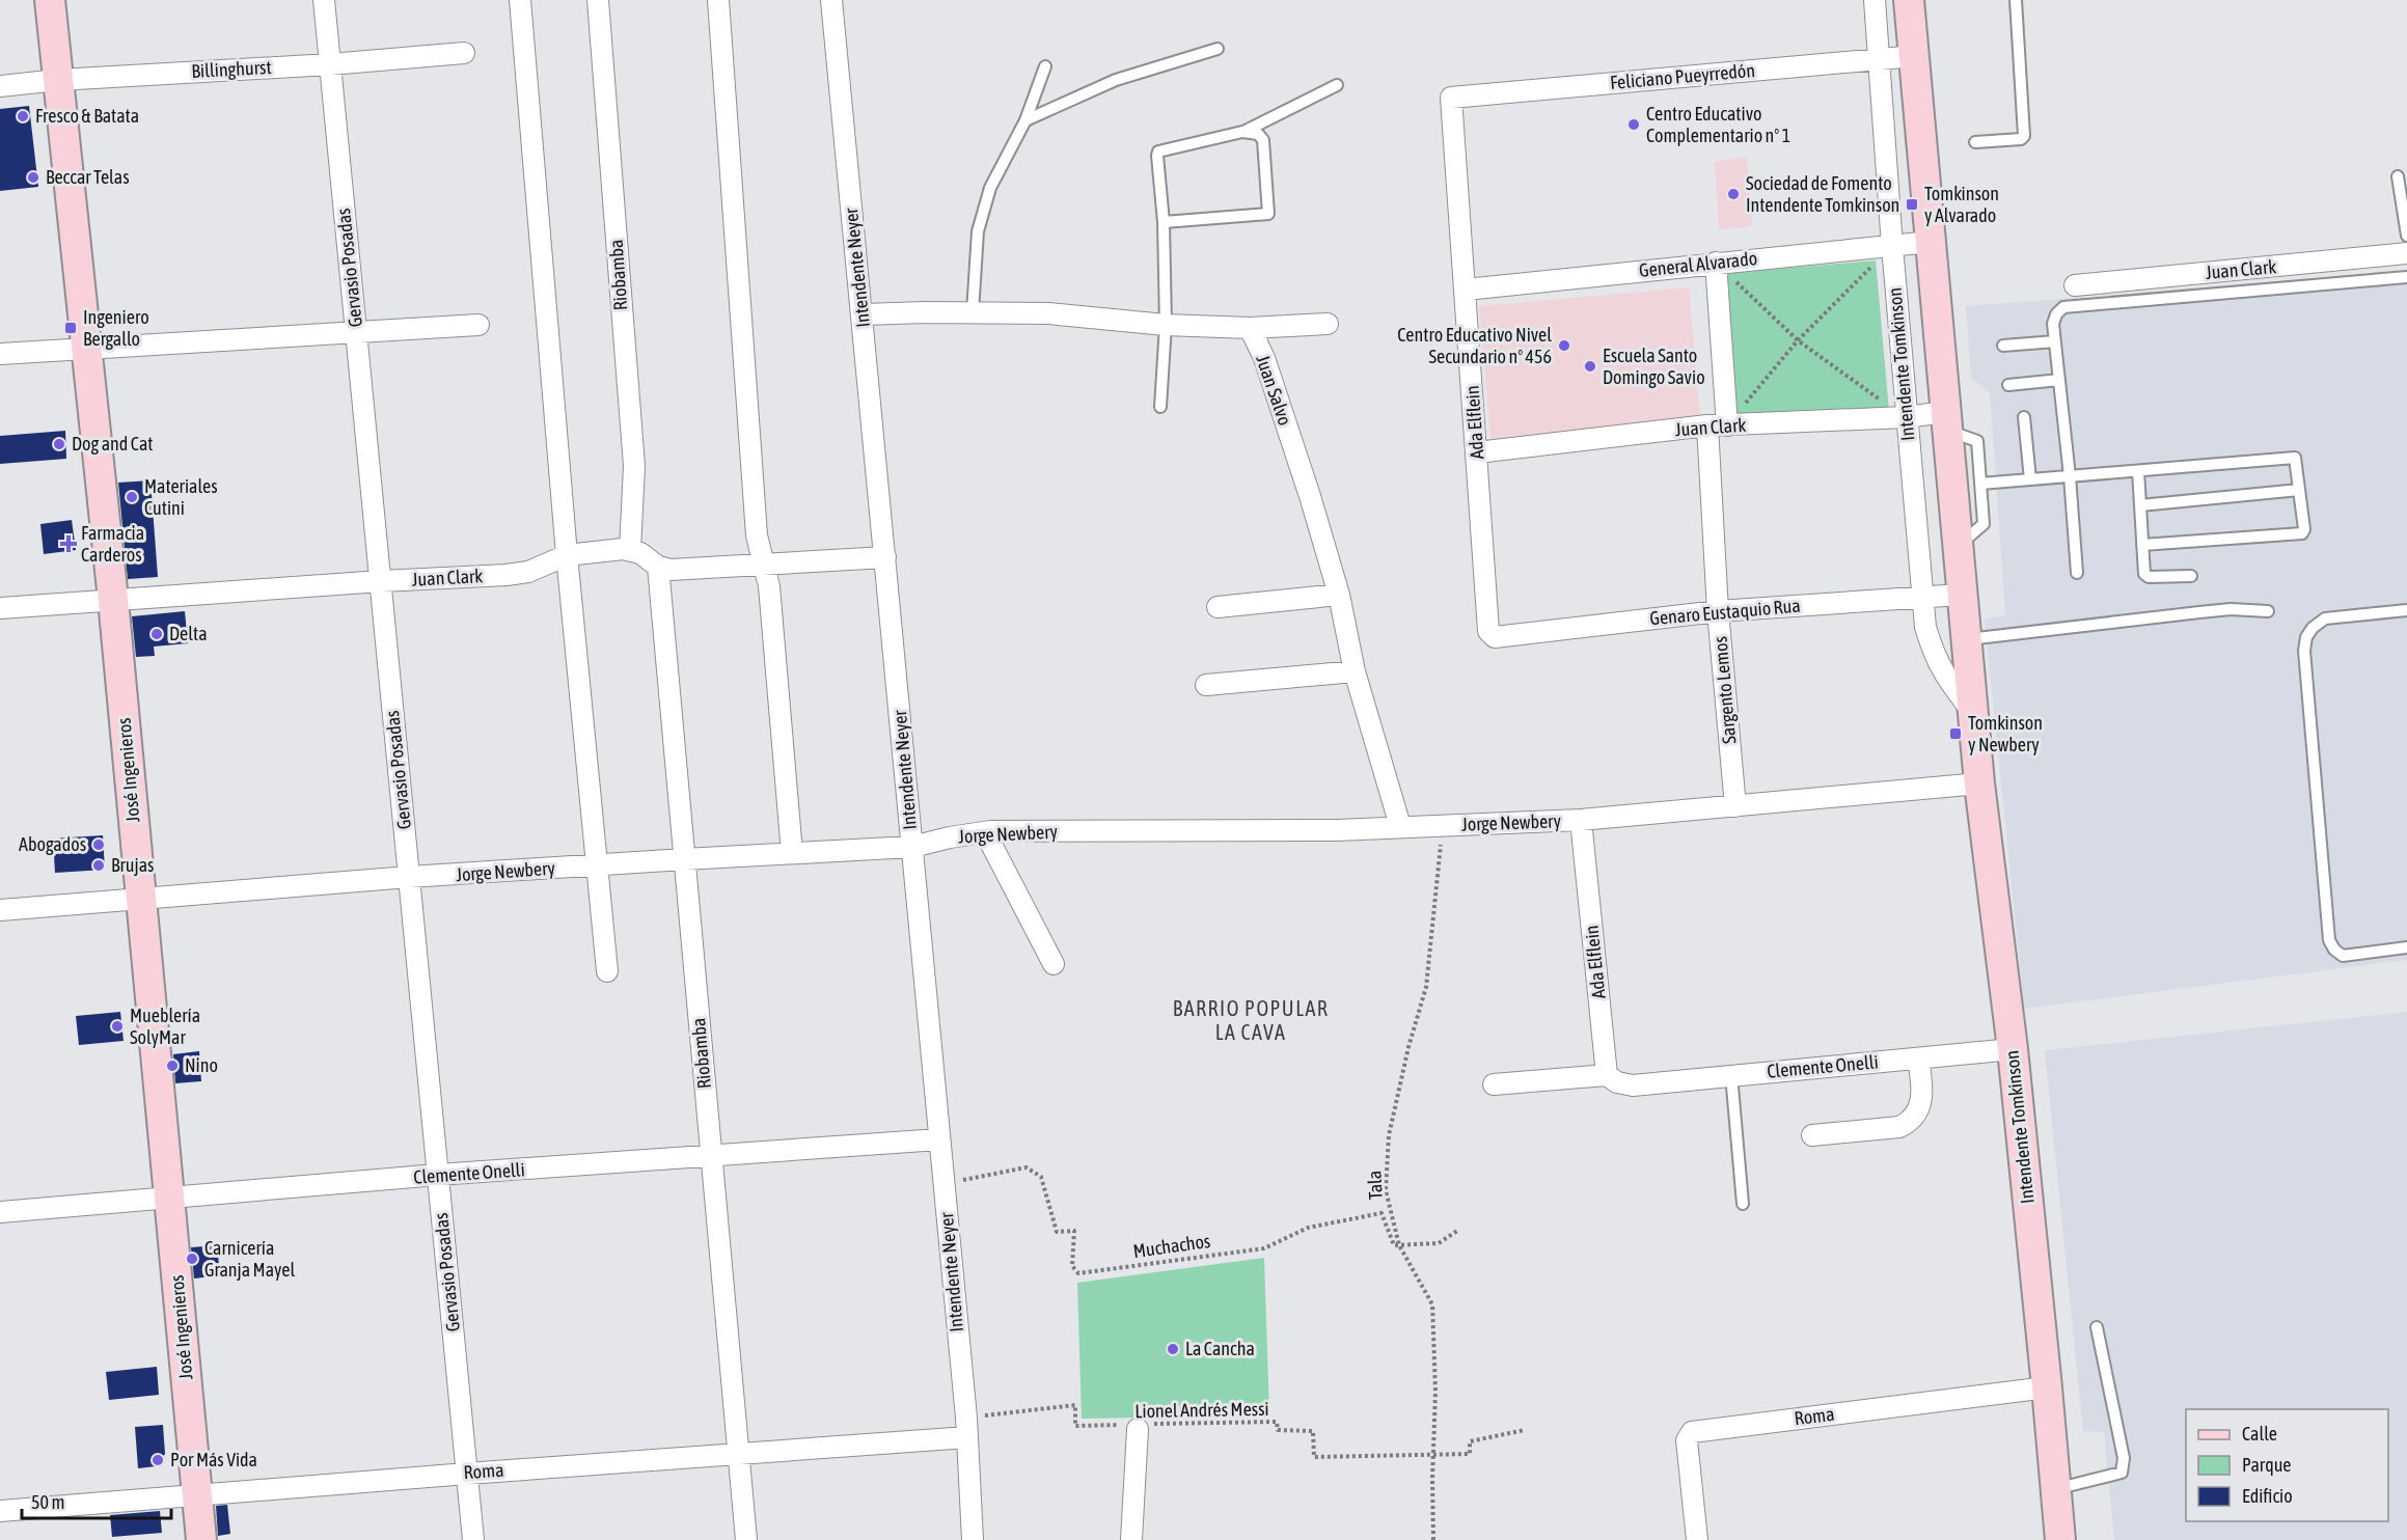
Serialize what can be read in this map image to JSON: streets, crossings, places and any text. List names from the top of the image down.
{
  "streets": {
    "street": [
      "Billinghurst",
      "Feliciano Pueyrredón",
      "General Alvarado",
      "Gervasio Posadas",
      "Intendente Neyer",
      "Juan Clark",
      "Riobamba",
      "Intendente Tomkinson",
      "Juan Salvo",
      "Ada Elflein",
      "Genaro Eustaquio Rua",
      "Sargento Lemos",
      "José Ingenieros",
      "Jorge Newbery",
      "Clemente Onelli",
      "Roma"
    ],
    "path": ["Tala", "Muchachos", "Lionel Andrés Messi"]
  },
  "crossings": [
    ["Billinghurst", "Gervasio Posadas"],
    ["Billinghurst", "José Ingenieros"],
    ["Feliciano Pueyrredón", "Intendente Tomkinson"],
    ["Feliciano Pueyrredón", "Ada Elflein"],
    ["General Alvarado", "Intendente Tomkinson"],
    ["General Alvarado", "Ada Elflein"],
    ["General Alvarado", "Sargento Lemos"],
    ["Gervasio Posadas", "Juan Clark"],
    ["Gervasio Posadas", "Jorge Newbery"],
    ["Gervasio Posadas", "Clemente Onelli"],
    ["Gervasio Posadas", "Roma"],
    ["Intendente Neyer", "Jorge Newbery"],
    ["Intendente Neyer", "Clemente Onelli"],
    ["Intendente Neyer", "Muchachos"],
    ["Intendente Neyer", "Lionel Andrés Messi"],
    ["Intendente Neyer", "Roma"],
    ["Juan Clark", "Riobamba"],
    ["Juan Clark", "Intendente Tomkinson"],
    ["Juan Clark", "Ada Elflein"],
    ["Juan Clark", "Sargento Lemos"],
    ["Juan Clark", "José Ingenieros"],
    ["Riobamba", "Jorge Newbery"],
    ["Riobamba", "Clemente Onelli"],
    ["Riobamba", "Roma"],
    ["Intendente Tomkinson", "Genaro Eustaquio Rua"],
    ["Intendente Tomkinson", "Jorge Newbery"],
    ["Intendente Tomkinson", "Clemente Onelli"],
    ["Intendente Tomkinson", "Roma"],
    ["Juan Salvo", "Jorge Newbery"],
    ["Ada Elflein", "Genaro Eustaquio Rua"],
    ["Ada Elflein", "Jorge Newbery"],
    ["Ada Elflein", "Clemente Onelli"],
    ["Genaro Eustaquio Rua", "Sargento Lemos"],
    ["Sargento Lemos", "Jorge Newbery"],
    ["José Ingenieros", "Jorge Newbery"],
    ["José Ingenieros", "Clemente Onelli"],
    ["José Ingenieros", "Roma"],
    ["Jorge Newbery", "Tala"],
    ["Tala", "Muchachos"],
    ["Tala", "Lionel Andrés Messi"],
    ["Lionel Andrés Messi", "Roma"]
  ],
  "districts": ["BARRIO POPULAR LA CAVA"],
  "places": {
    "other": [
      "Fresco & Batata",
      "Centro Educativo Complementario nº 1",
      "Beccar Telas",
      "Sociedad de Fomento Intendente Tomkinson",
      "Centro Educativo Nivel Secundario nº 456",
      "Escuela Santo Domingo Savio",
      "Dog and Cat",
      "Materiales Cutini",
      "Delta",
      "Abogados",
      "Brujas",
      "Mueblería SolyMar",
      "Nino",
      "Carnicería Granja Mayel",
      "La Cancha",
      "Por Más Vida"
    ],
    "transit": ["Tomkinson y Alvarado", "Ingeniero Bergallo", "Tomkinson y Newbery"],
    "health": ["Farmacia Carderos"]
  },
  "legend": ["Calle", "Parque", "Edificio"],
  "scale_bar": "50 m"
}
